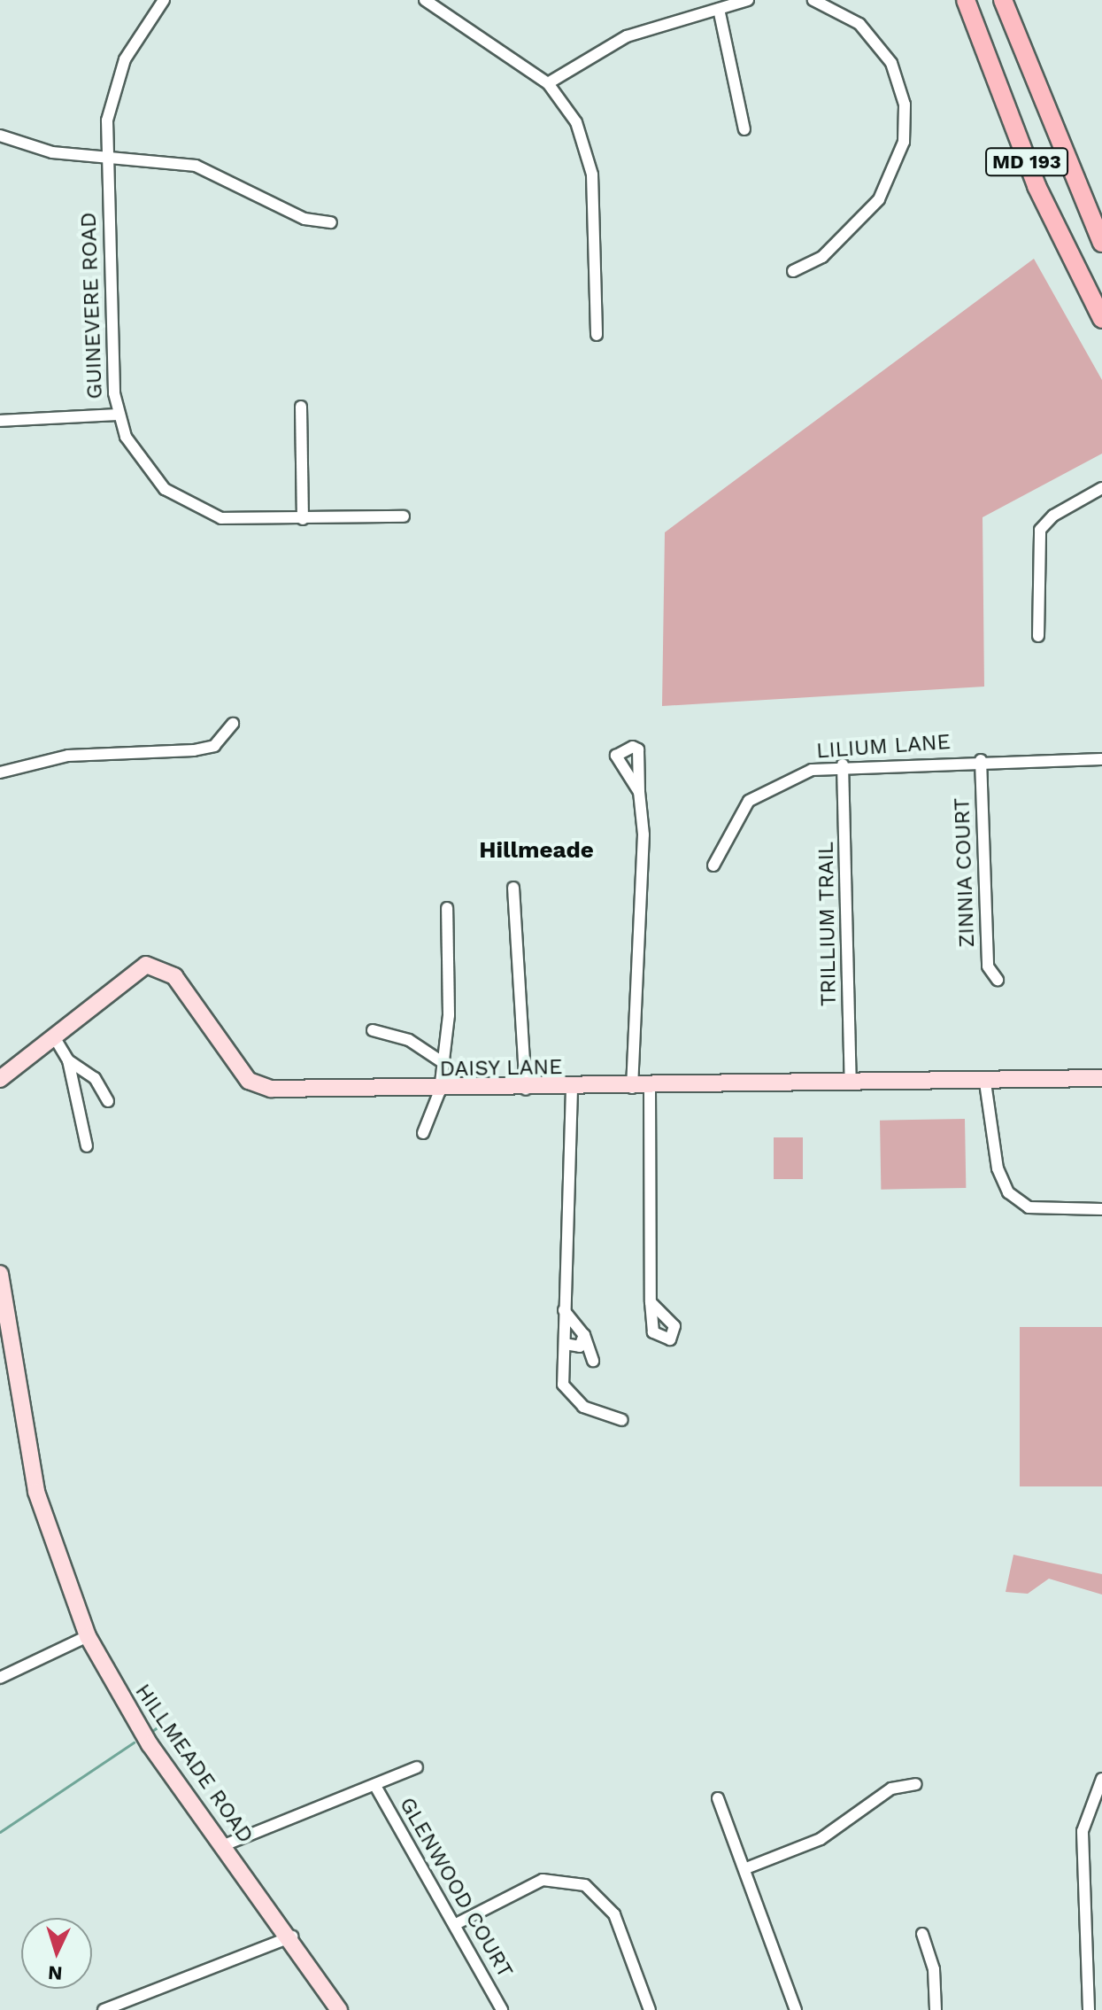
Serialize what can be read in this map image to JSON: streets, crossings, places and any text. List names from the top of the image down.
{
  "streets": {
    "main road": ["MD 193"],
    "street": [
      "GUINEVERE ROAD",
      "LILIUM LANE",
      "ZINNIA COURT",
      "TRILLIUM TRAIL",
      "DAISY LANE",
      "HILLMEADE ROAD",
      "GLENWOOD COURT"
    ]
  },
  "crossings": [
    ["LILIUM LANE", "ZINNIA COURT"],
    ["LILIUM LANE", "TRILLIUM TRAIL"],
    ["TRILLIUM TRAIL", "DAISY LANE"]
  ],
  "districts": ["Hillmeade"],
  "north": "bottom"
}
